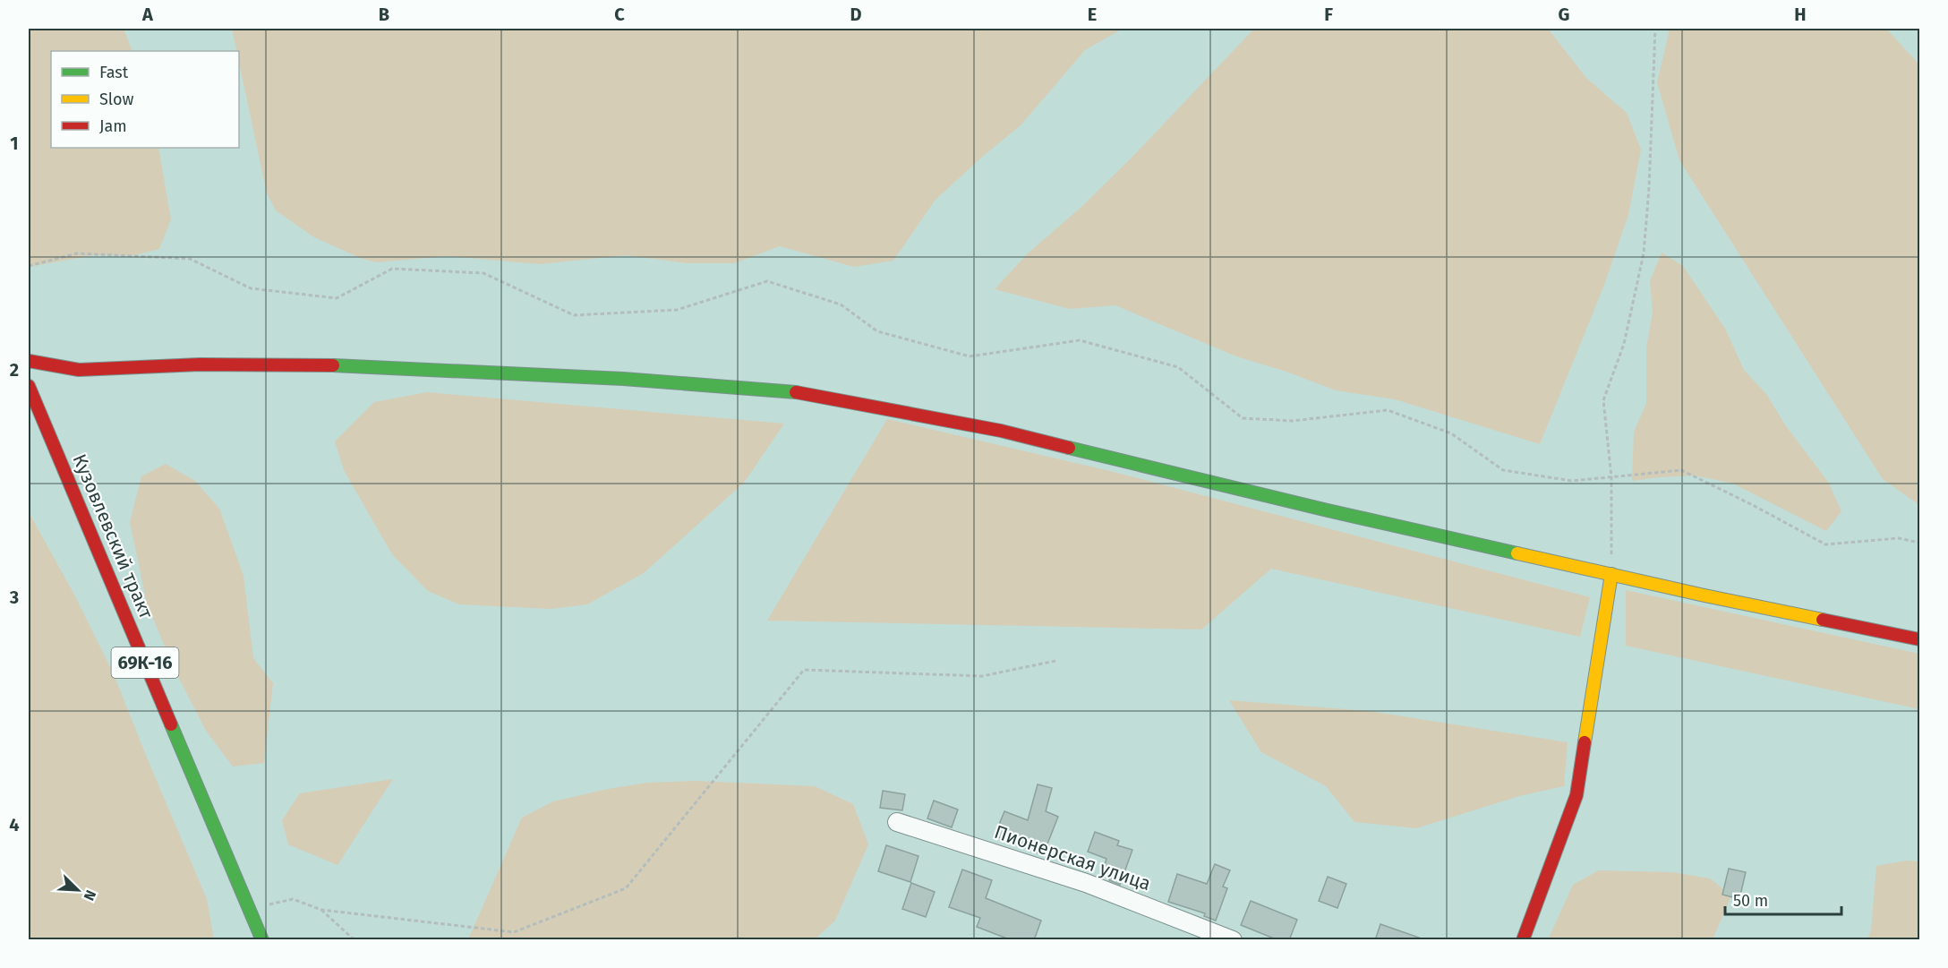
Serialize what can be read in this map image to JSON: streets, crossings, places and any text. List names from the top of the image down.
{
  "streets": {
    "street": ["Кузовлевский тракт", "69К-16", "Пионерская улица"]
  },
  "legend": ["Fast", "Slow", "Jam"],
  "scale_bar": "50 m",
  "north": "bottom right",
  "grid": {
    "columns": [
      "A",
      "B",
      "C",
      "D",
      "E",
      "F",
      "G",
      "H"
    ],
    "rows": [
      "1",
      "2",
      "3",
      "4"
    ]
  }
}
